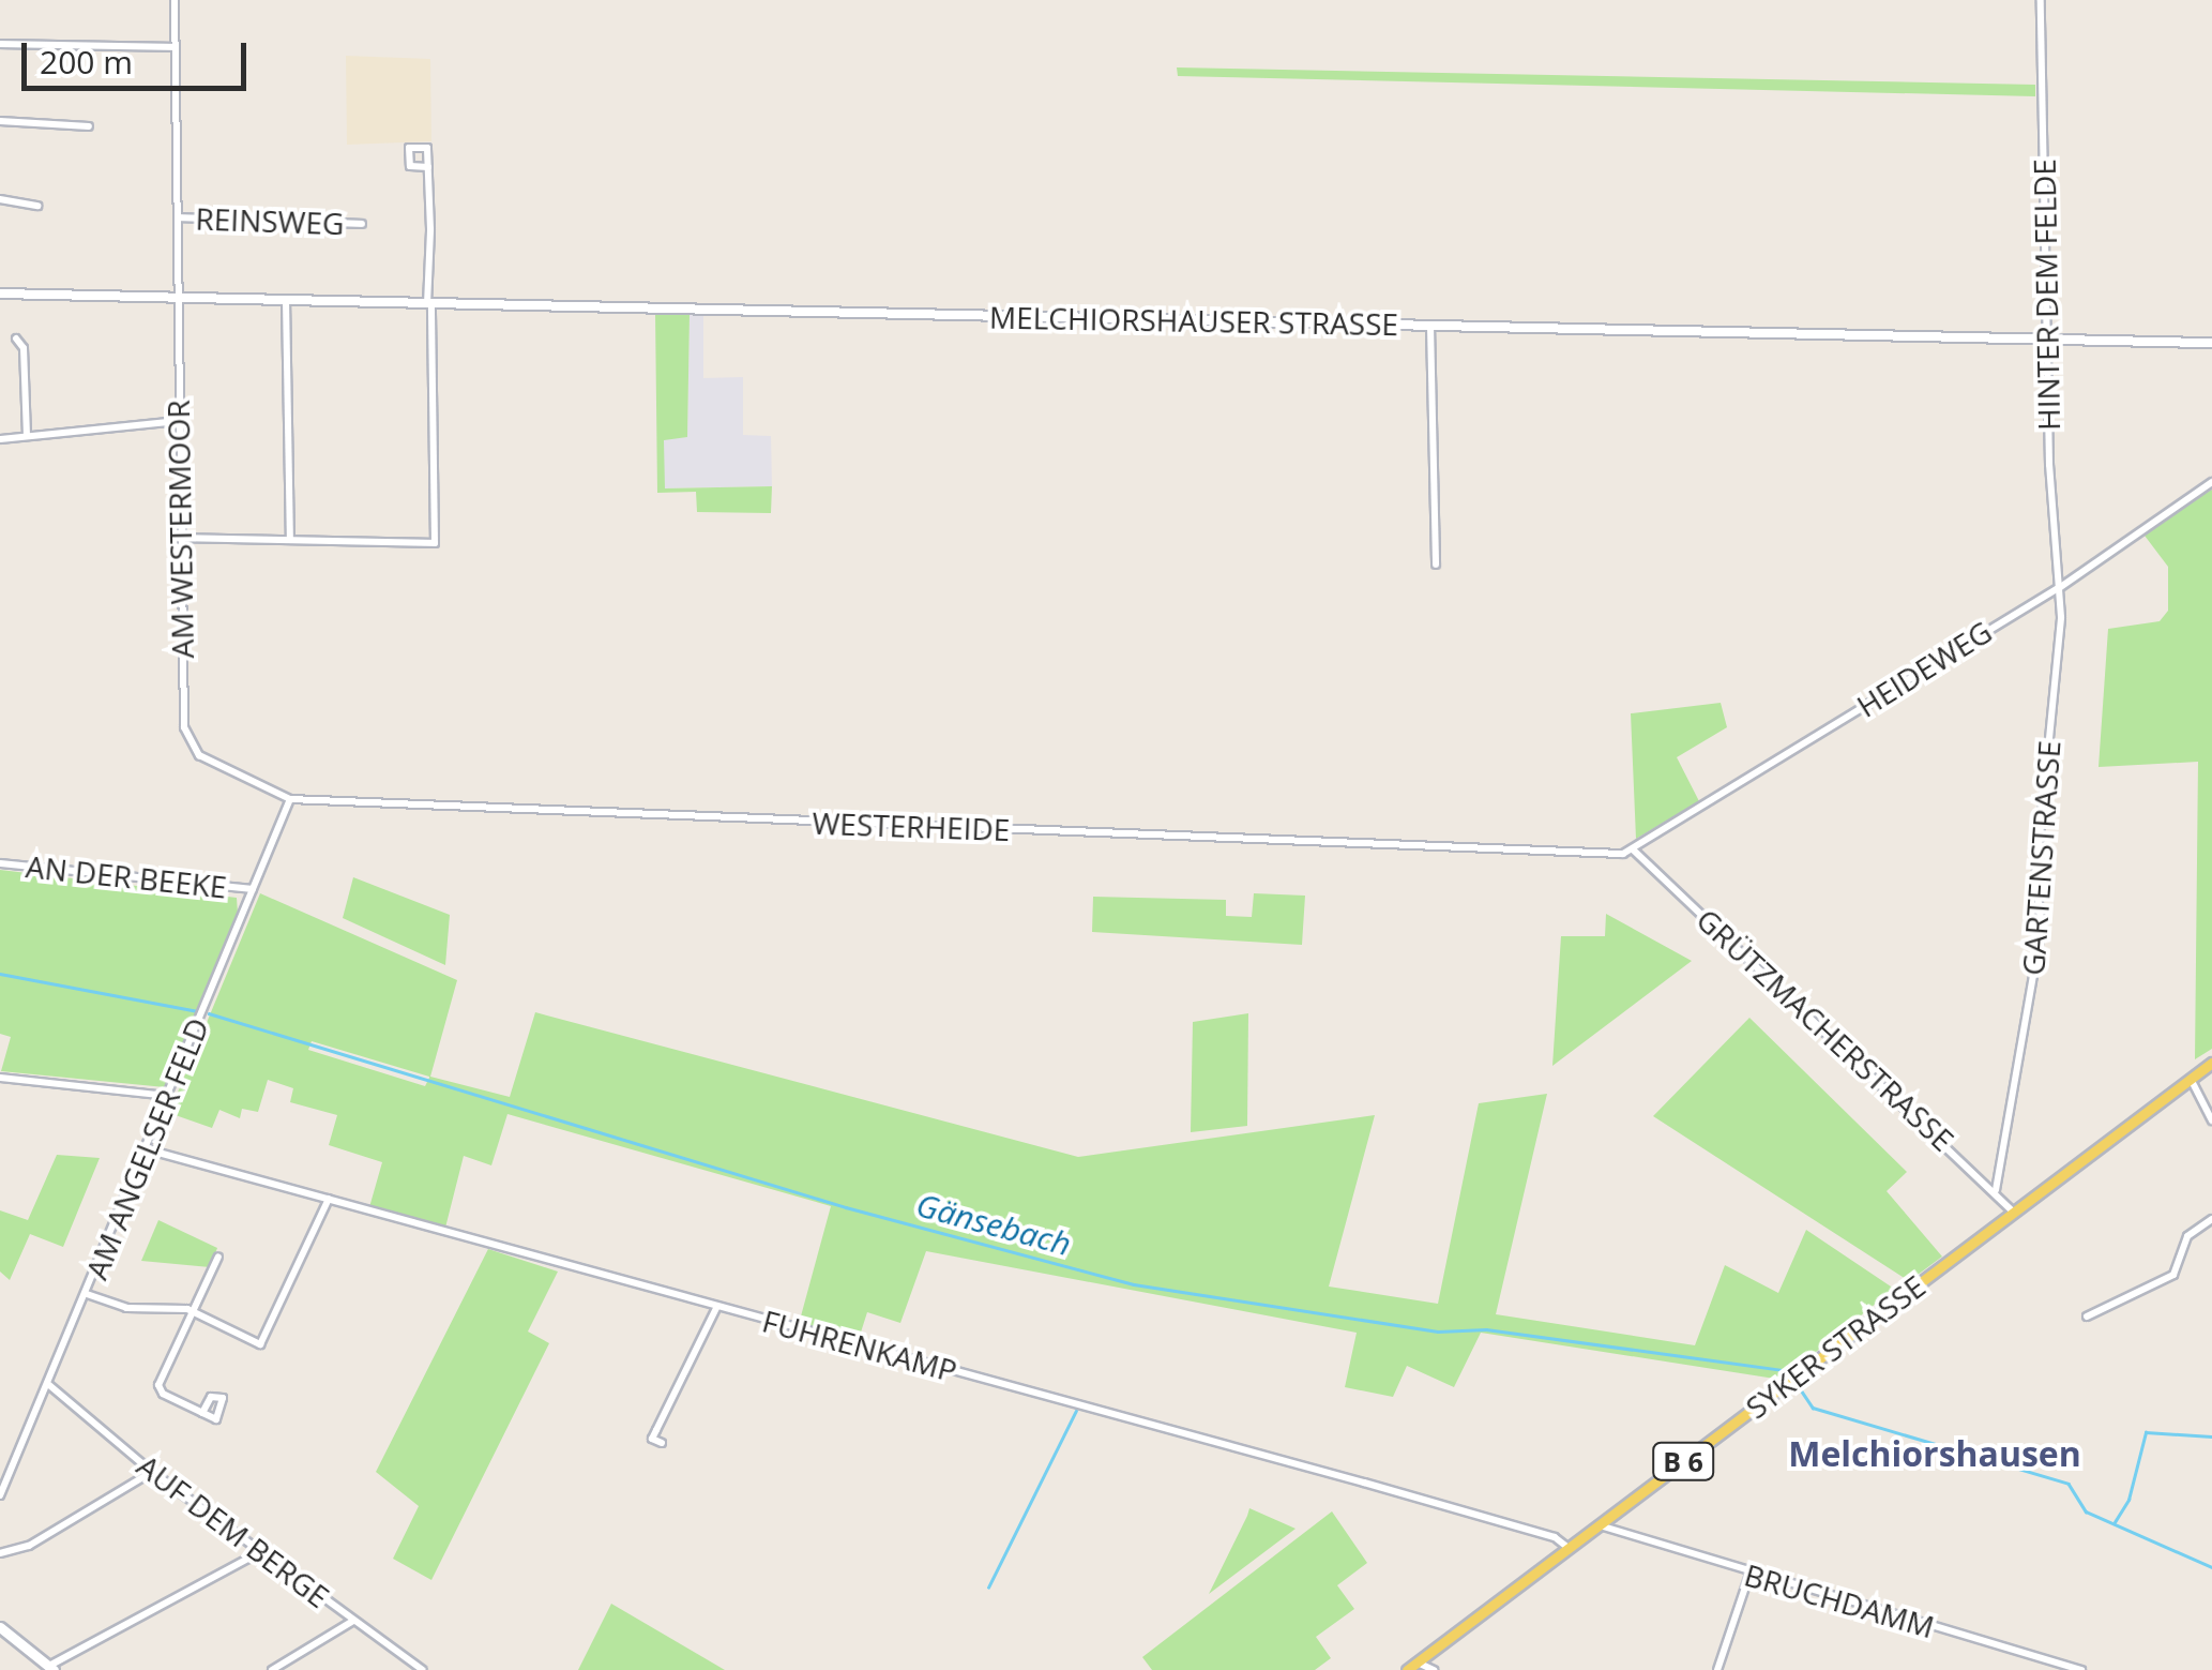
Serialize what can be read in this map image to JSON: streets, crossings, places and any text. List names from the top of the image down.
{
  "streets": {
    "main road": ["SYKER STRASSE", "B 6"],
    "street": [
      "REINSWEG",
      "HINTER DEM FELDE",
      "MELCHIORSHAUSER STRASSE",
      "AM WESTERMOOR",
      "HEIDEWEG",
      "WESTERHEIDE",
      "GARTENSTRASSE",
      "AN DER BEEKE",
      "GRÜTZMACHERSTRASSE",
      "AM ANGELSER FELD",
      "FUHRENKAMP",
      "AUF DEM BERGE",
      "BRUCHDAMM"
    ]
  },
  "crossings": [
    ["REINSWEG", "AM WESTERMOOR"],
    ["HINTER DEM FELDE", "MELCHIORSHAUSER STRASSE"],
    ["HINTER DEM FELDE", "HEIDEWEG"],
    ["HINTER DEM FELDE", "GARTENSTRASSE"],
    ["MELCHIORSHAUSER STRASSE", "AM WESTERMOOR"],
    ["AM WESTERMOOR", "WESTERHEIDE"],
    ["HEIDEWEG", "WESTERHEIDE"],
    ["HEIDEWEG", "GARTENSTRASSE"],
    ["HEIDEWEG", "GRÜTZMACHERSTRASSE"],
    ["WESTERHEIDE", "GRÜTZMACHERSTRASSE"],
    ["WESTERHEIDE", "AM ANGELSER FELD"],
    ["GARTENSTRASSE", "GRÜTZMACHERSTRASSE"],
    ["AN DER BEEKE", "AM ANGELSER FELD"],
    ["GRÜTZMACHERSTRASSE", "SYKER STRASSE"],
    ["AM ANGELSER FELD", "FUHRENKAMP"],
    ["AM ANGELSER FELD", "AUF DEM BERGE"],
    ["FUHRENKAMP", "SYKER STRASSE"],
    ["SYKER STRASSE", "BRUCHDAMM"]
  ],
  "districts": ["Melchiorshausen"],
  "water": ["Gänsebach"],
  "scale_bar": "200 m"
}
